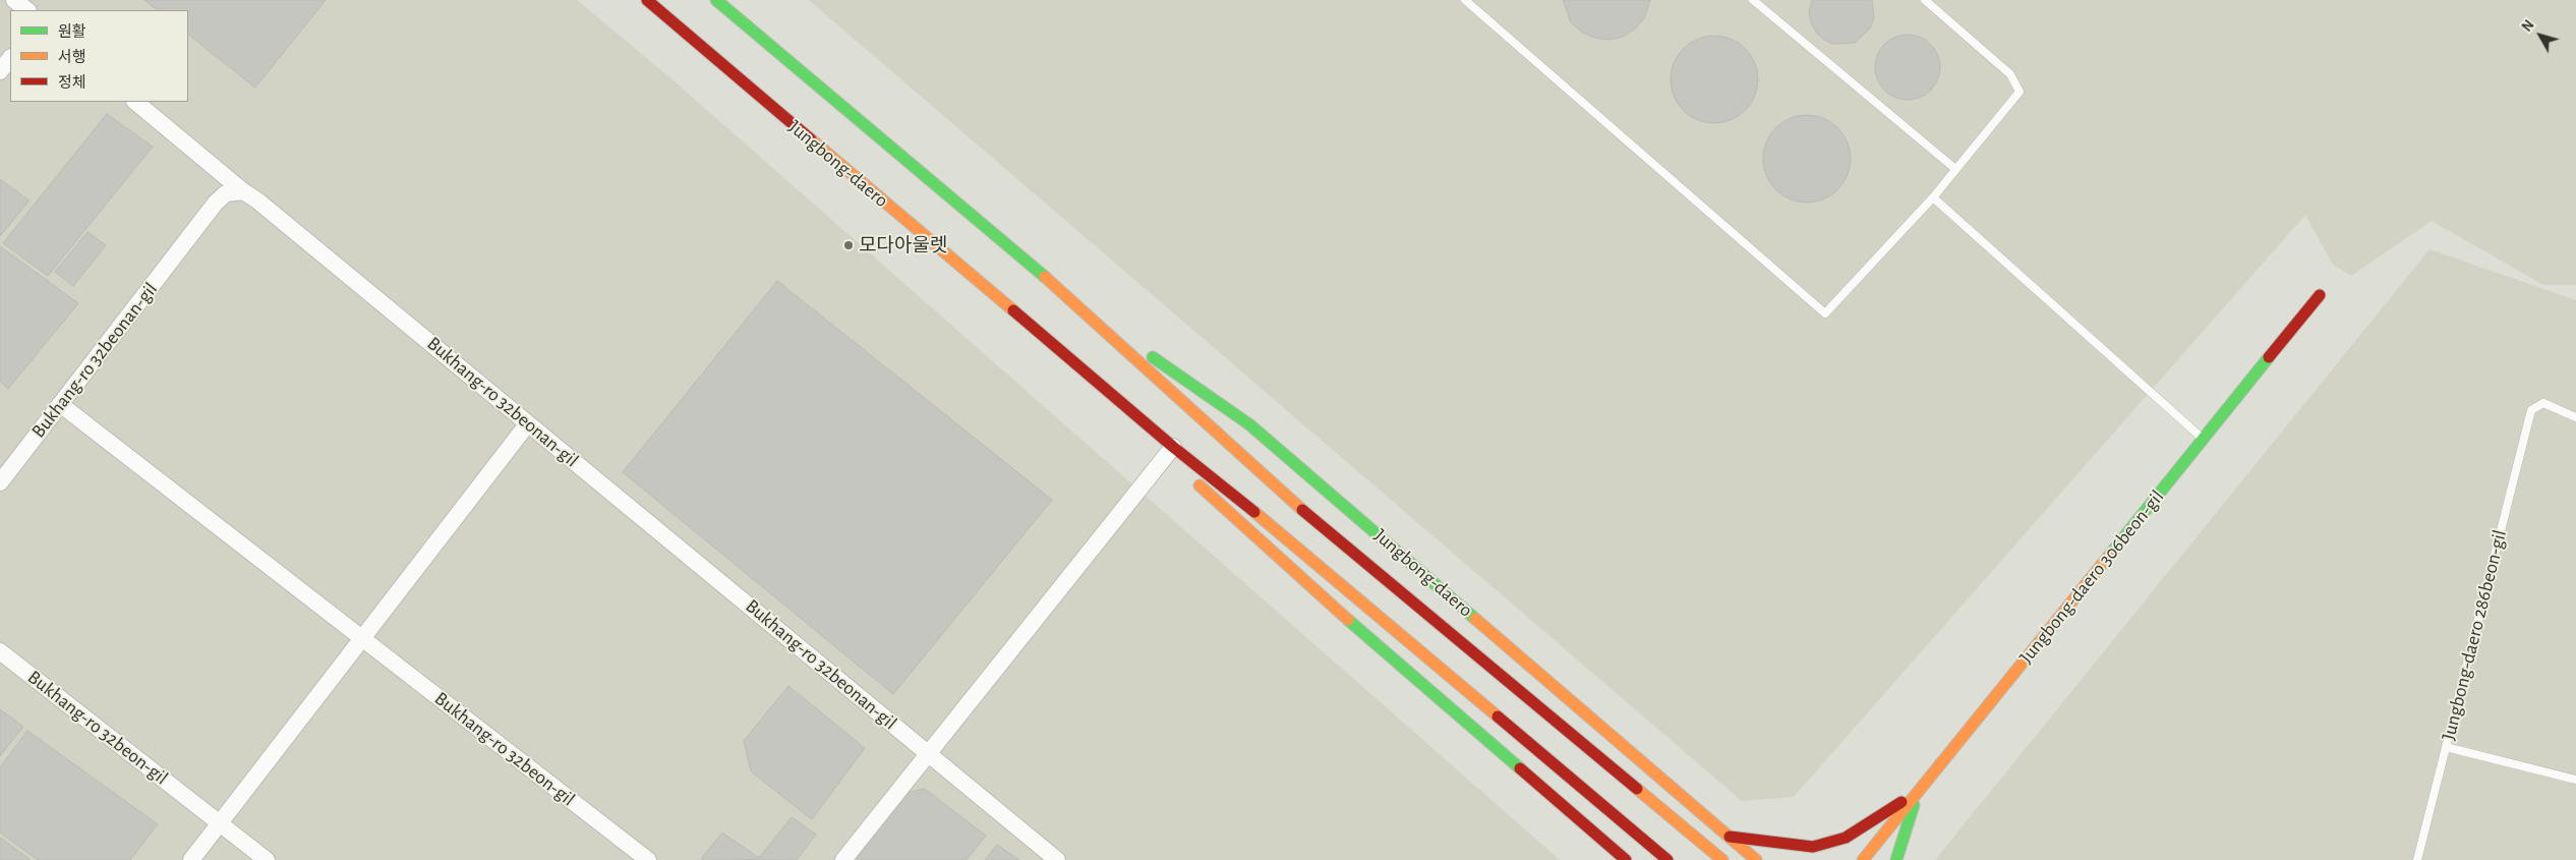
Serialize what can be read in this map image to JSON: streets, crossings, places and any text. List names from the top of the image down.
{
  "streets": {
    "main road": ["Jungbong-daero", "Jungbong-daero 306beon-gil"],
    "street": ["Bukhang-ro 32beonan-gil", "Bukhang-ro 32beon-gil"],
    "lane": ["Jungbong-daero 286beon-gil"]
  },
  "crossings": [
    ["Bukhang-ro 32beonan-gil", "Bukhang-ro 32beon-gil"]
  ],
  "places": ["모다아울렛"],
  "legend": ["원활", "서행", "정체"],
  "north": "top left"
}
